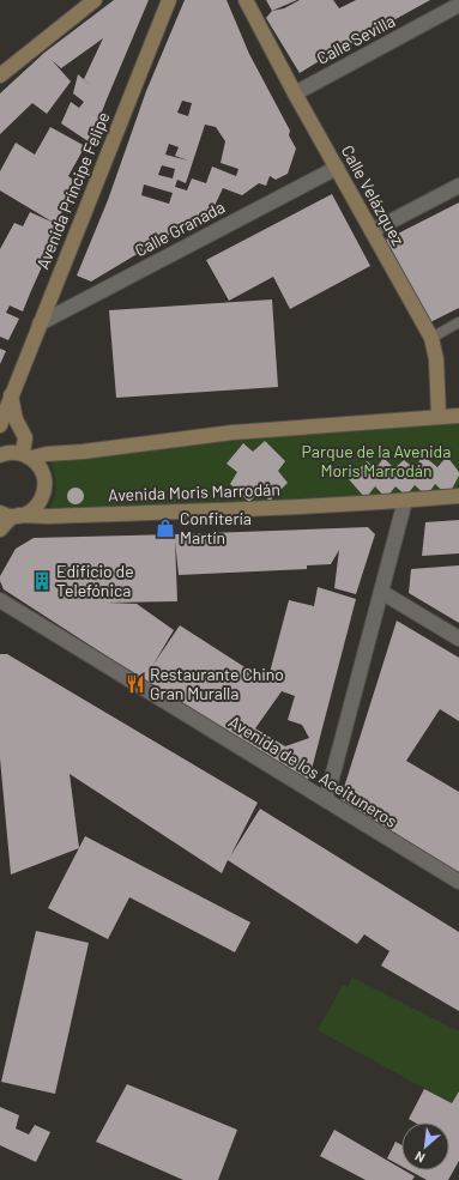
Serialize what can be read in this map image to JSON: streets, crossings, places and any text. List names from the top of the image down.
{
  "streets": {
    "main road": ["Avenida Príncipe Felipe", "Calle Velázquez", "Avenida Moris Marrodán"],
    "street": ["Calle Sevilla", "Calle Granada", "Avenida de los Aceituneros"]
  },
  "crossings": [
    ["Calle Sevilla", "Calle Velázquez"],
    ["Avenida Príncipe Felipe", "Calle Granada"],
    ["Calle Velázquez", "Calle Granada"]
  ],
  "parks": ["Parque de la Avenida Moris Marrodán"],
  "places": {
    "shop": ["Confitería Martín"],
    "building": ["Edificio de Telefónica"],
    "restaurant": ["Restaurante Chino Gran Muralla"]
  },
  "north": "bottom left"
}
